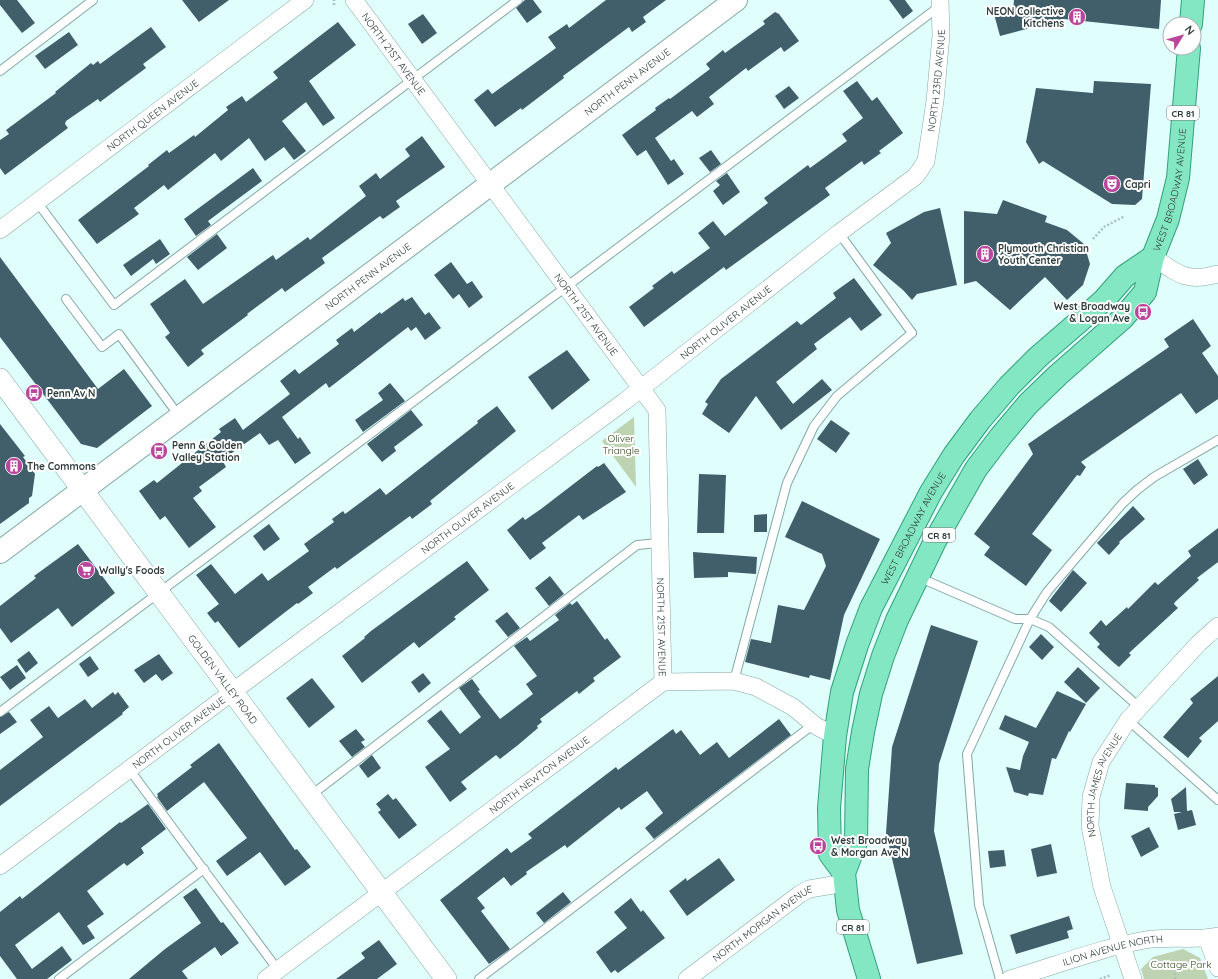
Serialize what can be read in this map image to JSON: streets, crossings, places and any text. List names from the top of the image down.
{
  "streets": {
    "main road": ["NORTH PENN AVENUE", "CR 81", "WEST BROADWAY AVENUE"],
    "street": [
      "NORTH 21ST AVENUE",
      "NORTH 23RD AVENUE",
      "NORTH QUEEN AVENUE",
      "NORTH OLIVER AVENUE",
      "GOLDEN VALLEY ROAD",
      "NORTH NEWTON AVENUE",
      "NORTH JAMES AVENUE",
      "NORTH MORGAN AVENUE",
      "ILION AVENUE NORTH"
    ]
  },
  "crossings": [
    ["NORTH 21ST AVENUE", "NORTH PENN AVENUE"],
    ["NORTH 21ST AVENUE", "NORTH OLIVER AVENUE"],
    ["NORTH 21ST AVENUE", "NORTH NEWTON AVENUE"],
    ["NORTH 23RD AVENUE", "NORTH OLIVER AVENUE"],
    ["NORTH PENN AVENUE", "GOLDEN VALLEY ROAD"],
    ["WEST BROADWAY AVENUE", "NORTH MORGAN AVENUE"],
    ["NORTH OLIVER AVENUE", "GOLDEN VALLEY ROAD"],
    ["GOLDEN VALLEY ROAD", "NORTH NEWTON AVENUE"],
    ["NORTH JAMES AVENUE", "ILION AVENUE NORTH"]
  ],
  "parks": ["Oliver Triangle", "Cottage Park"],
  "places": {
    "building": ["NEON Collective Kitchens", "Plymouth Christian Youth Center", "The Commons"],
    "theatre": ["Capri"],
    "bus stop": [
      "West Broadway & Logan Ave",
      "Penn Av N",
      "Penn & Golden Valley Station",
      "West Broadway & Morgan Ave N"
    ],
    "supermarket": ["Wally's Foods"]
  },
  "north": "top right"
}
